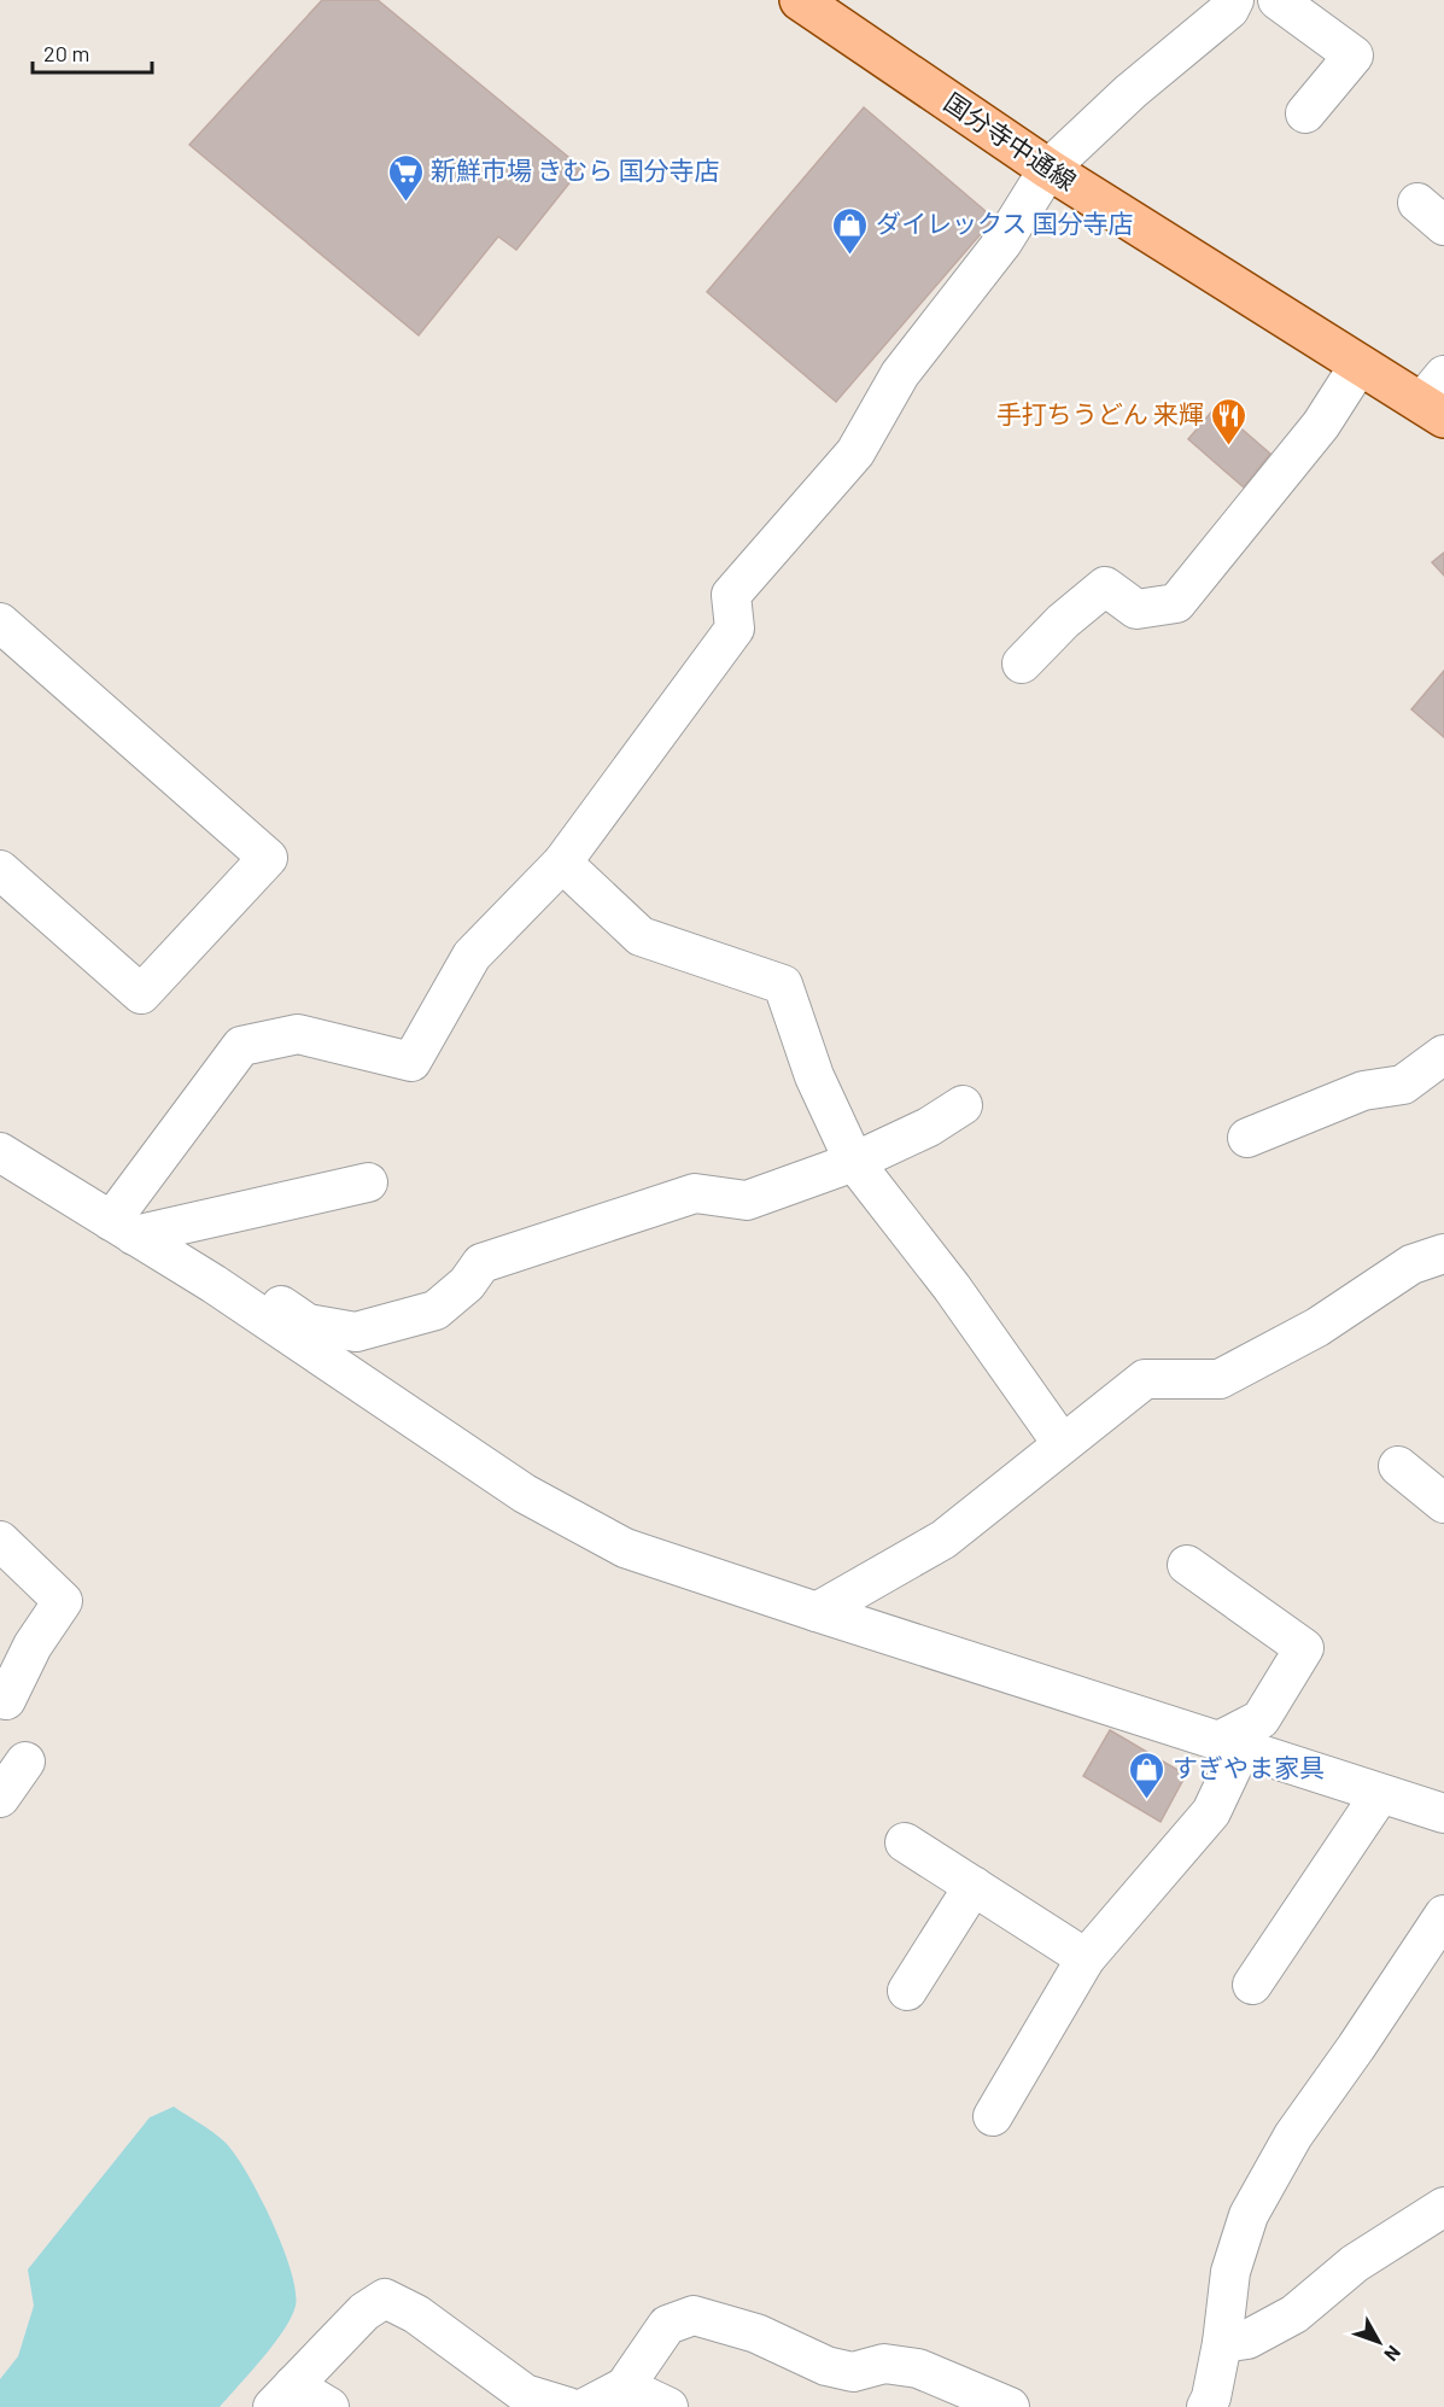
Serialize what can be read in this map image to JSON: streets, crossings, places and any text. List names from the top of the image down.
{
  "streets": {
    "main road": ["国分寺中通線"]
  },
  "places": {
    "supermarket": ["新鮮市場 きむら 国分寺店"],
    "shop": ["ダイレックス 国分寺店", "すぎやま家具"],
    "restaurant": ["手打ちうどん 来輝"]
  },
  "scale_bar": "20 m",
  "north": "bottom right"
}
